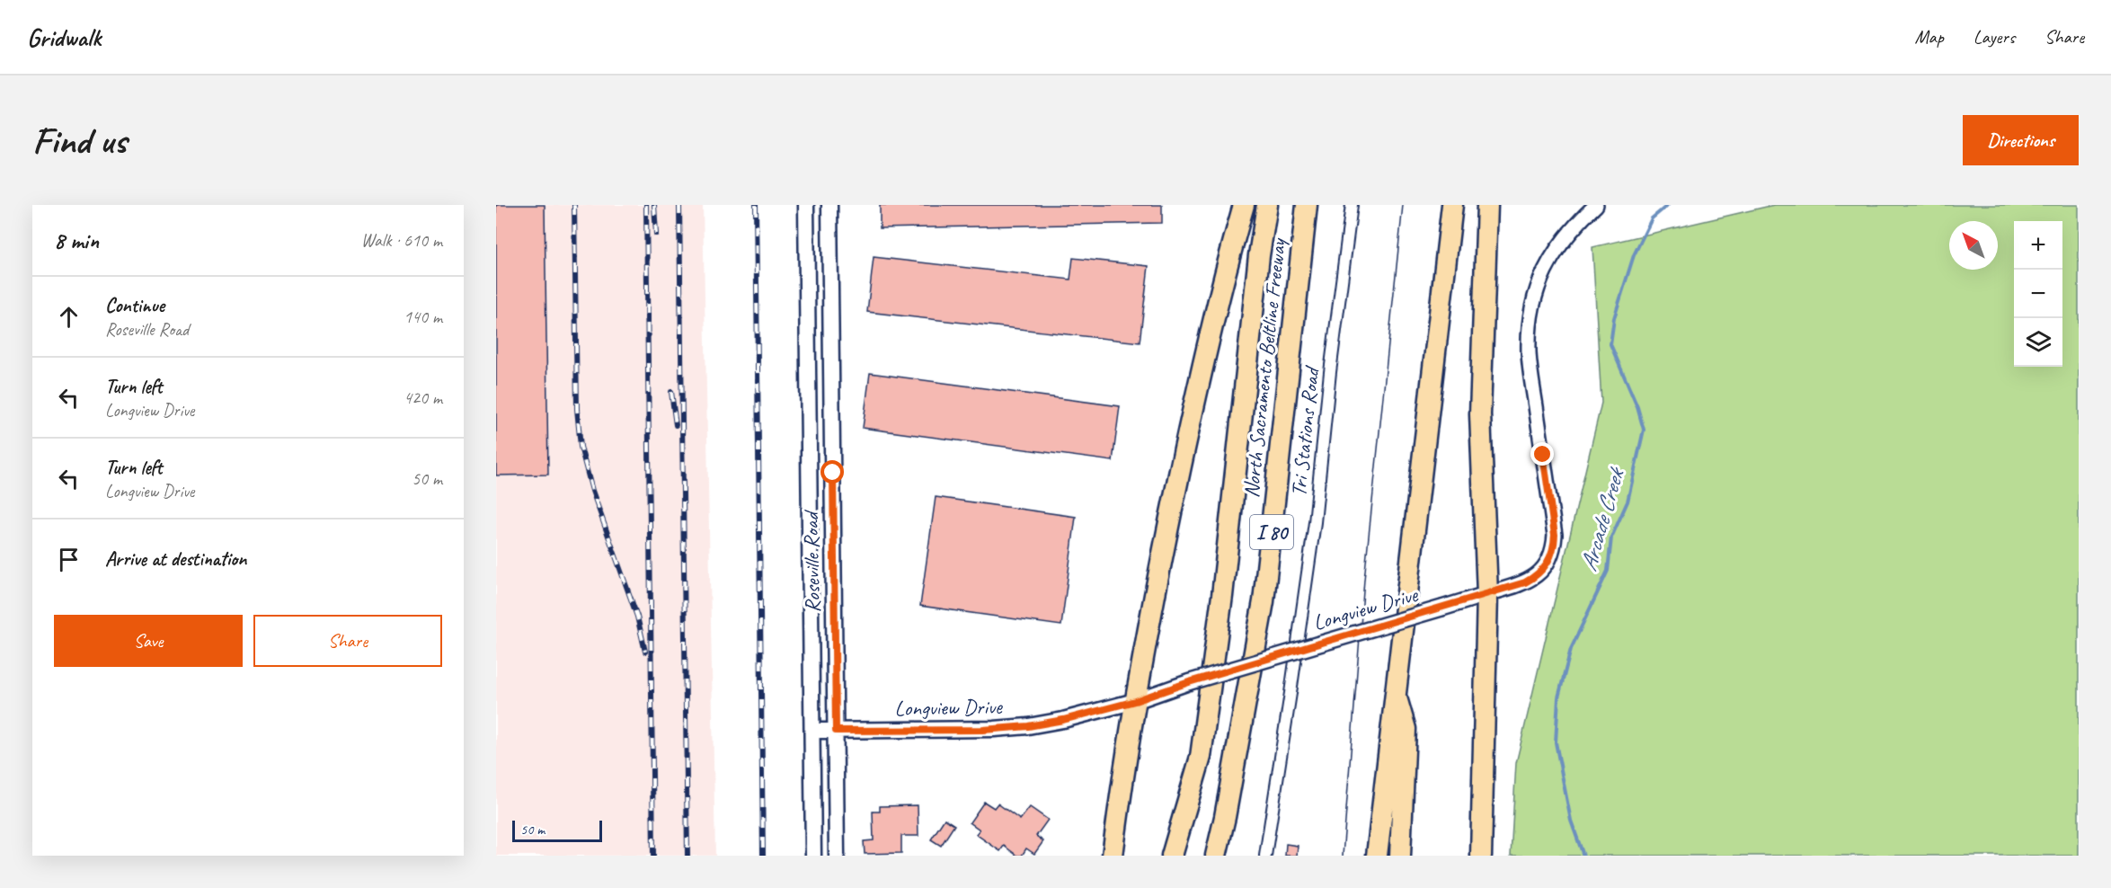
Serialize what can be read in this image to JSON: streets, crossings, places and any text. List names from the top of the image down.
{
  "streets": {
    "highway": ["North Sacramento Beltline Freeway", "I 80"],
    "main road": ["Roseville Road", "Longview Drive"],
    "street": ["Tri Stations Road"]
  },
  "crossings": [
    ["Roseville Road", "Longview Drive"]
  ],
  "water": ["Arcade Creek"],
  "scale_bar": "50 m",
  "north": "top left",
  "page": {
    "header": "Gridwalk",
    "nav": ["Map", "Layers", "Share"],
    "buttons": [
      "Directions",
      ["Save", "Share"]
    ],
    "title": "Find us",
    "heading": ["8 min", "Walk · 610 m"],
    "map_buttons": ["+", "−"],
    "list": [
      ["Continue", "Roseville Road", "140 m"],
      ["Turn left", "Longview Drive", "420 m"],
      ["Turn left", "Longview Drive", "50 m"],
      "Arrive at destination"
    ],
    "scale": "50 m"
  }
}
